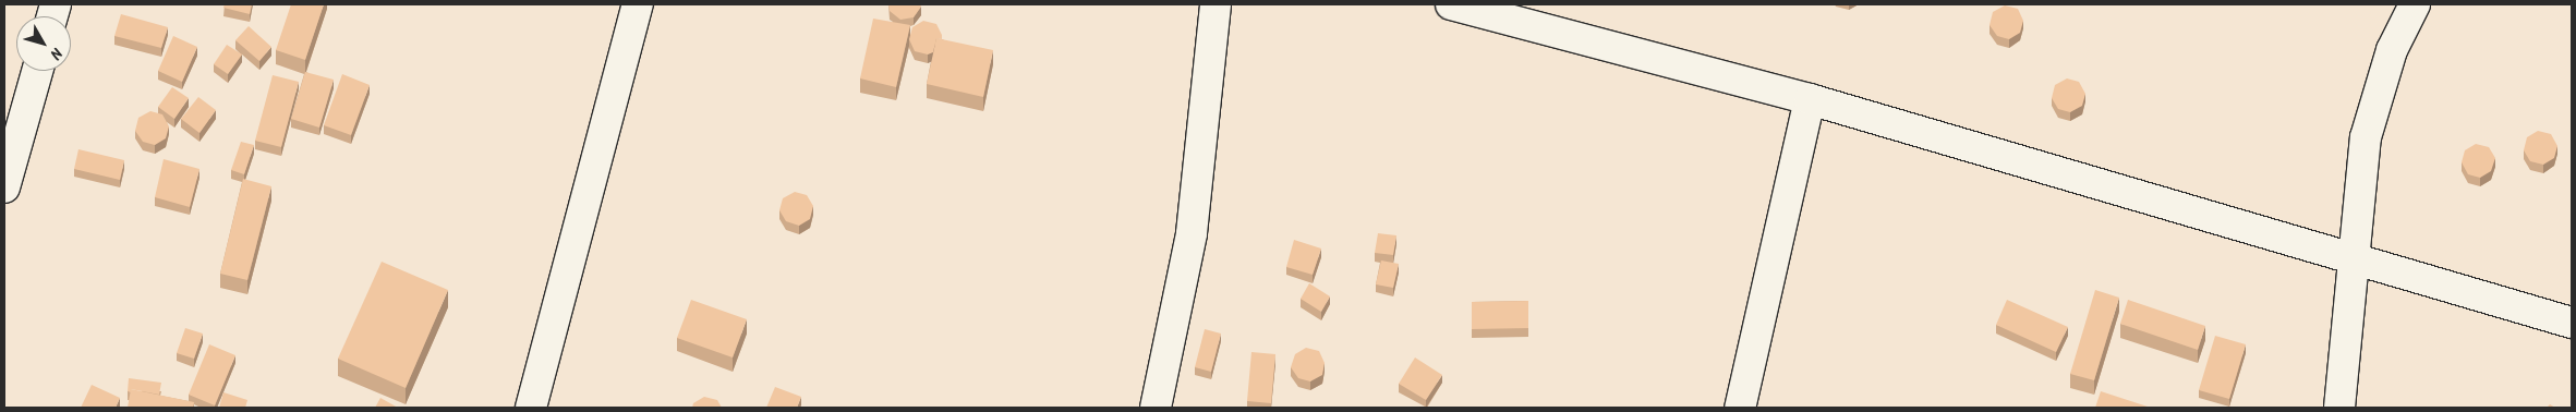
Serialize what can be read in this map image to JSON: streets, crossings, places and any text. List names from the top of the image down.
{
  "north": "bottom right"
}
